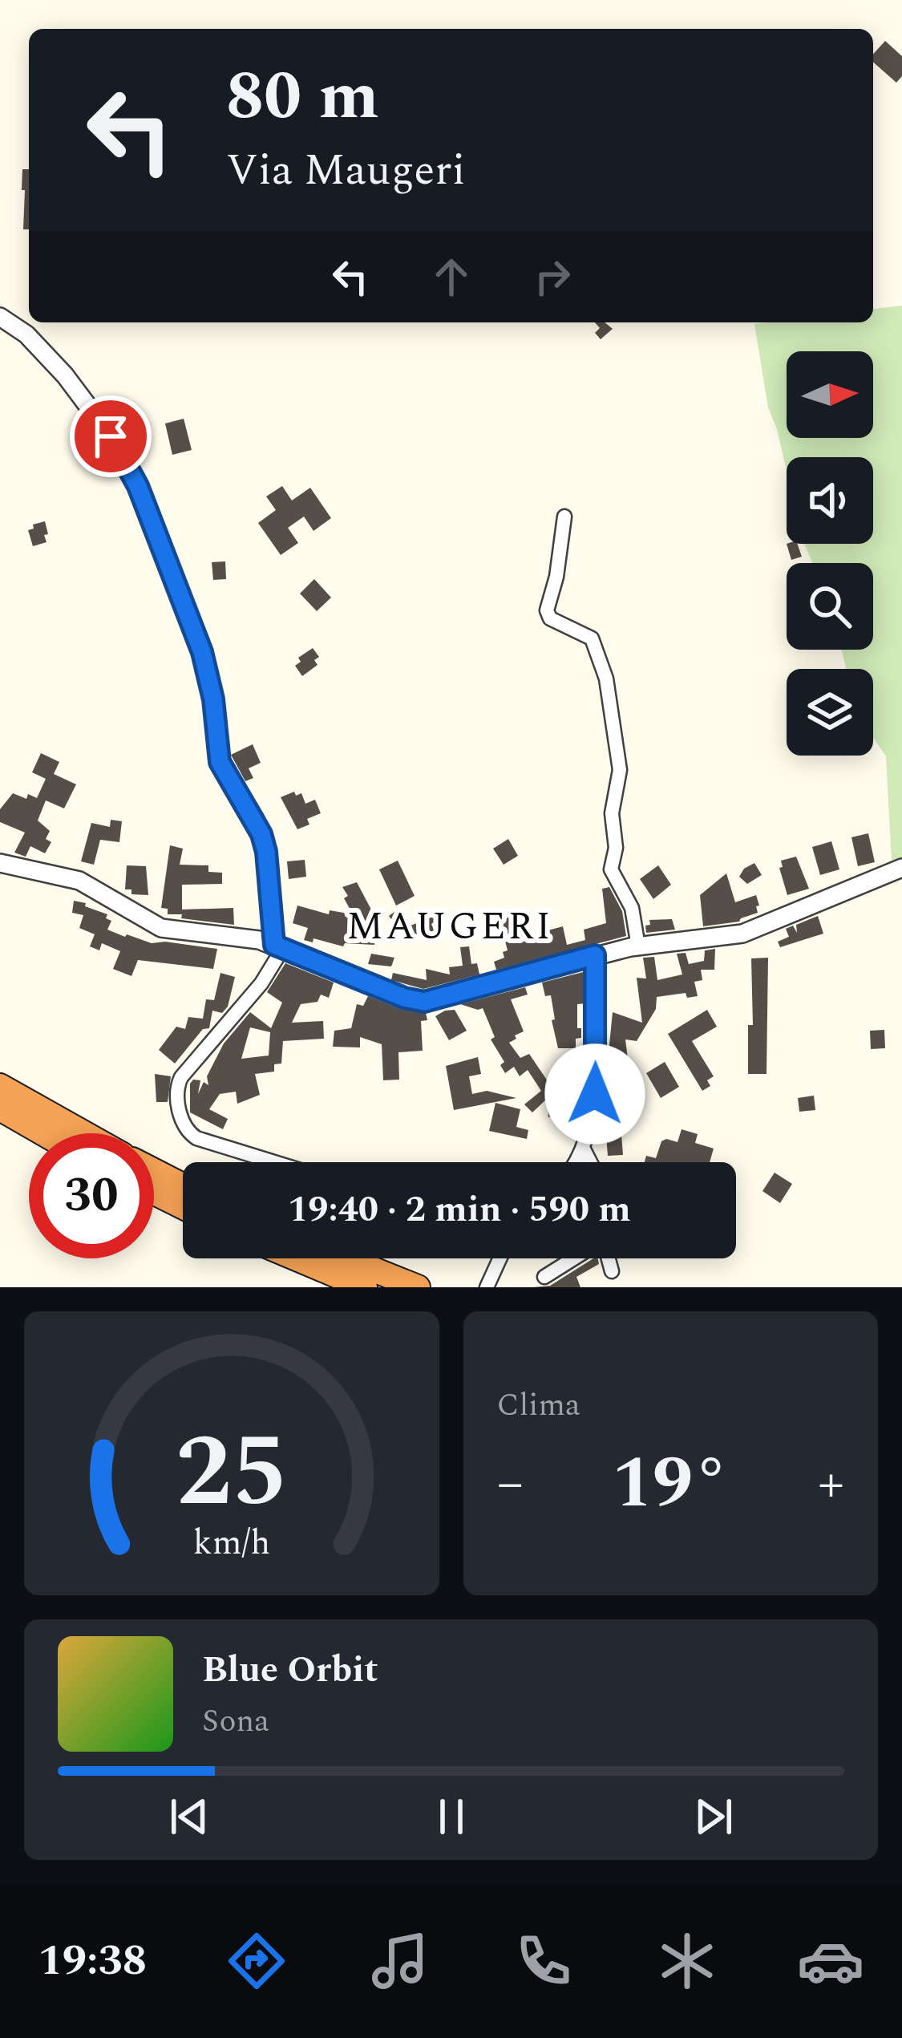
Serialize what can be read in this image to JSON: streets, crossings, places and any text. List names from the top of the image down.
{
  "districts": ["MAUGERI"],
  "north": "right",
  "page": {
    "turn": ["80 m", "Via Maugeri"],
    "limit": "30",
    "trip": "19:40 · 2 min · 590 m",
    "tile": "Clima",
    "heat": ["−", "19°", "+"],
    "song": ["Blue Orbit", "Sona"],
    "tabs": "19:38",
    "gauge": ["25", "km/h"]
  }
}
